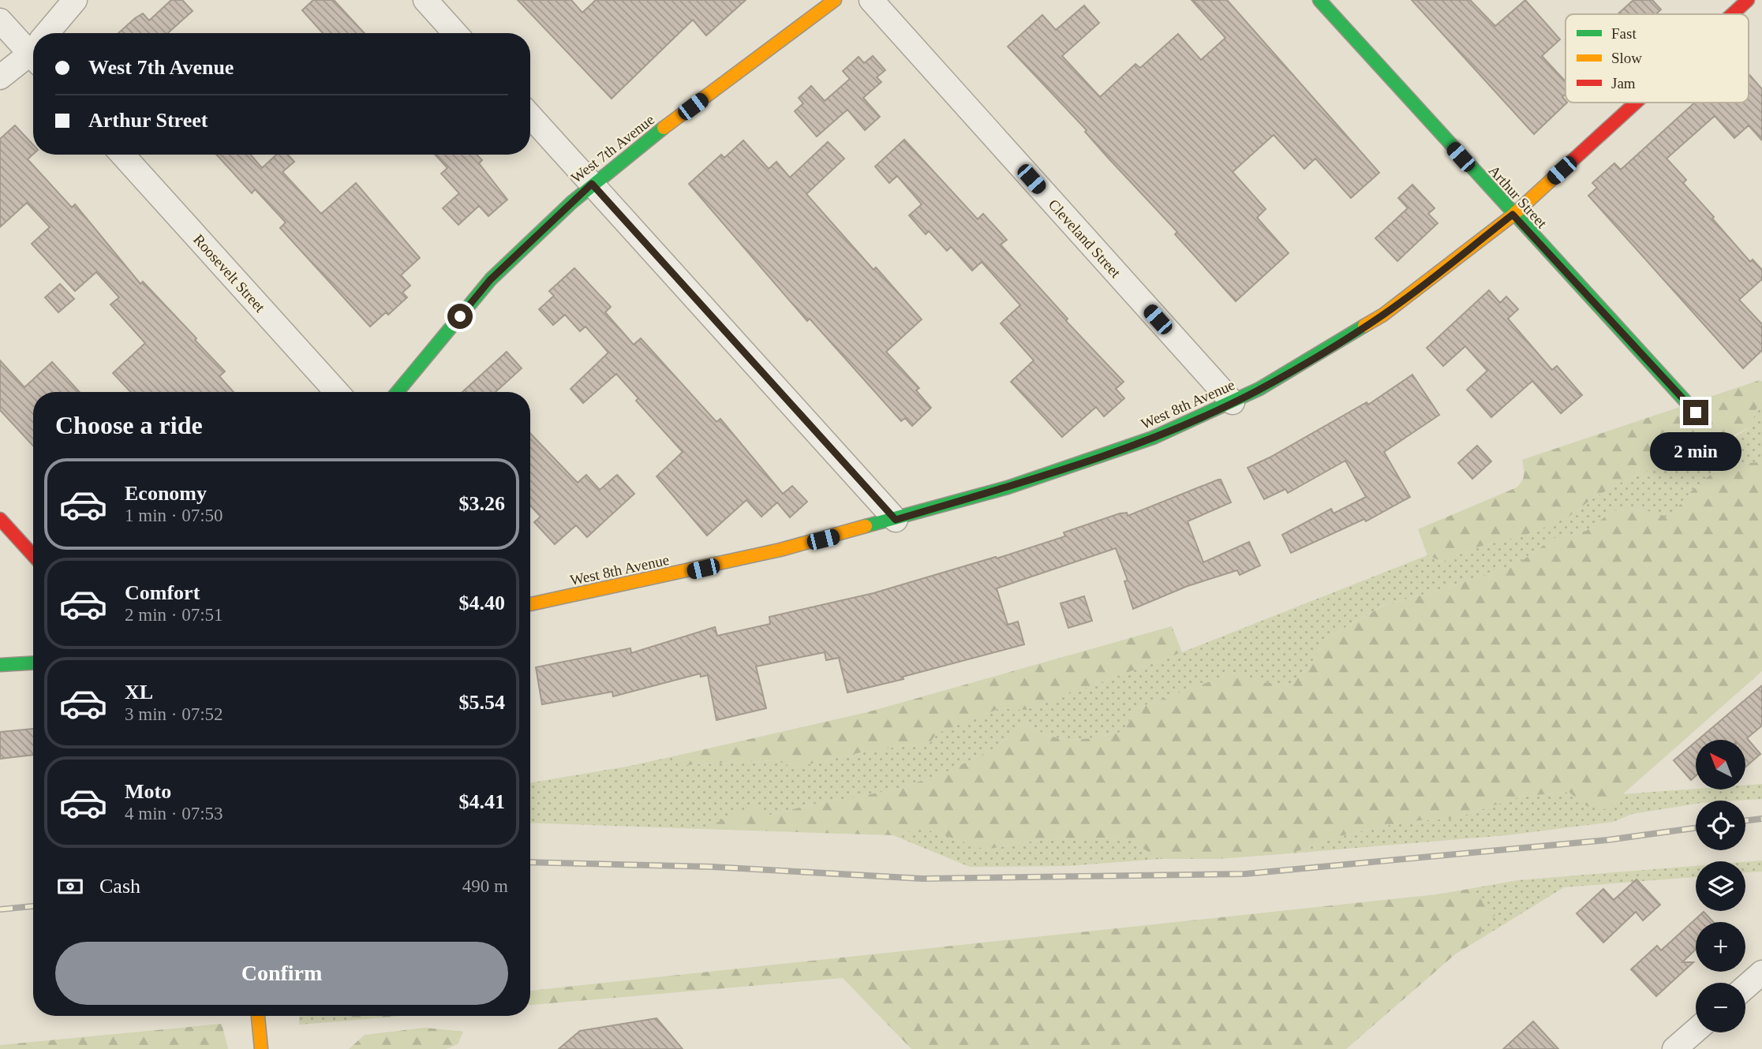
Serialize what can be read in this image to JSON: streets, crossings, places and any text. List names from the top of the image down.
{
  "streets": {
    "street": [
      "West 7th Avenue",
      "Arthur Street",
      "Cleveland Street",
      "Roosevelt Street",
      "West 8th Avenue"
    ]
  },
  "crossings": [
    ["Arthur Street", "West 8th Avenue"],
    ["Cleveland Street", "West 8th Avenue"]
  ],
  "legend": ["Fast", "Slow", "Jam"],
  "north": "top left",
  "page": {
    "banner": ["West 7th Avenue", "Arthur Street"],
    "heading": "Choose a ride",
    "bubble": "2 min",
    "list": [
      {
        "name": "Economy",
        "note": "1 min · 07:50",
        "value": "$3.26"
      },
      {
        "name": "Comfort",
        "note": "2 min · 07:51",
        "value": "$4.40"
      },
      {
        "name": "XL",
        "note": "3 min · 07:52",
        "value": "$5.54"
      },
      {
        "name": "Moto",
        "note": "4 min · 07:53",
        "value": "$4.41"
      }
    ],
    "map_buttons": ["+", "−"],
    "pay": ["Cash", "490 m"],
    "buttons": "Confirm"
  }
}
